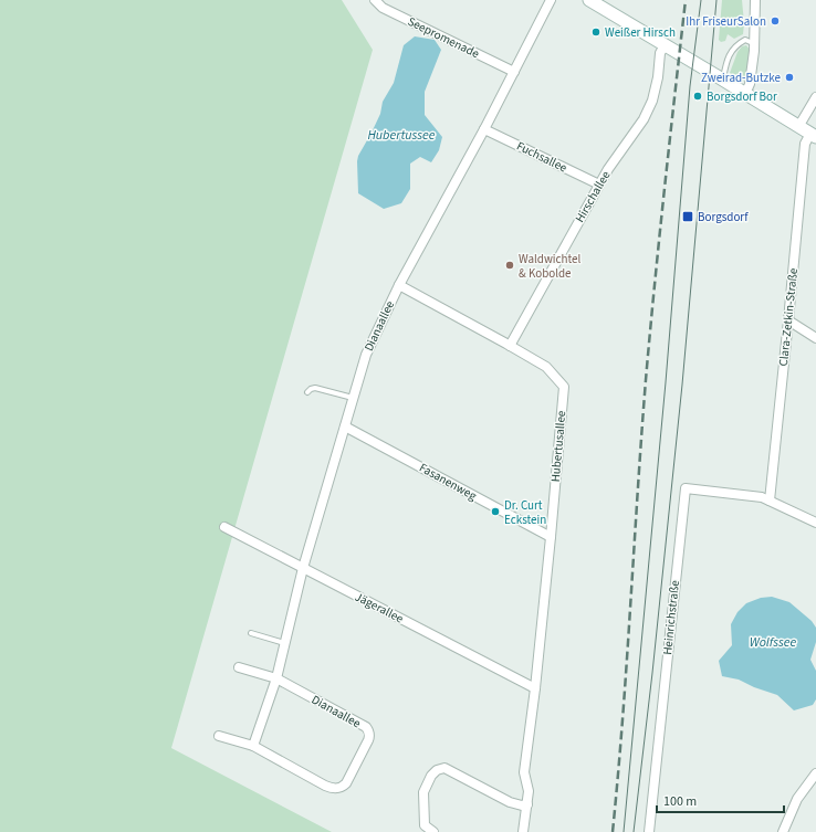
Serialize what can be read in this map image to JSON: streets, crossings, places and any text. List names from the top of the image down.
{
  "streets": {
    "street": [
      "Seepromenade",
      "Fuchsallee",
      "Hirschallee",
      "Clara-Zetkin-Straße",
      "Dianaallee",
      "Hubertusallee",
      "Fasanenweg",
      "Jägerallee",
      "Heinrichstraße"
    ]
  },
  "crossings": [
    ["Seepromenade", "Dianaallee"],
    ["Fuchsallee", "Hirschallee"],
    ["Fuchsallee", "Dianaallee"],
    ["Hirschallee", "Hubertusallee"],
    ["Clara-Zetkin-Straße", "Heinrichstraße"],
    ["Dianaallee", "Hubertusallee"],
    ["Dianaallee", "Fasanenweg"],
    ["Dianaallee", "Jägerallee"],
    ["Hubertusallee", "Fasanenweg"],
    ["Hubertusallee", "Jägerallee"]
  ],
  "water": ["Hubertussee", "Wolfssee"],
  "places": {
    "other": [
      "Ihr FriseurSalon",
      "Weißer Hirsch",
      "Zweirad-Butzke",
      "Borgsdorf Bor",
      "Waldwichtel & Kobolde",
      "Dr. Curt Eckstein"
    ],
    "transit": ["Borgsdorf"]
  },
  "scale_bar": "100 m"
}
